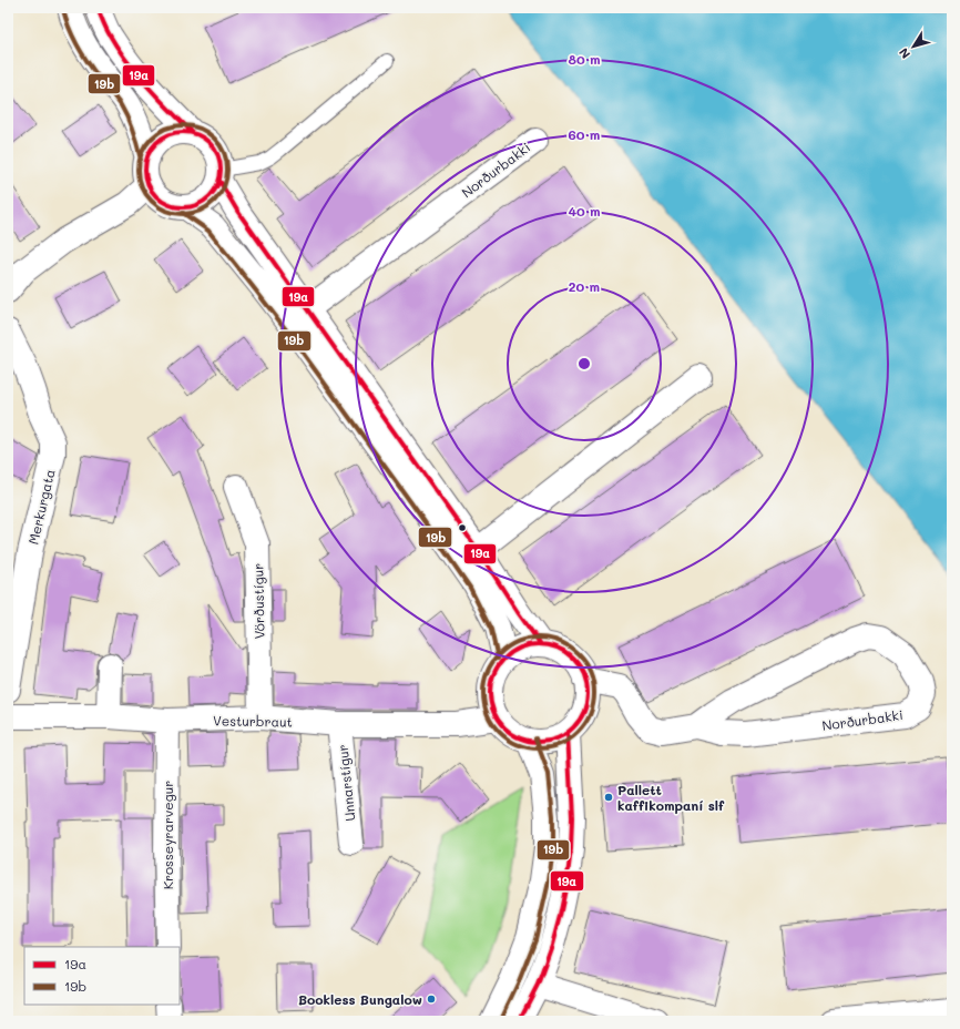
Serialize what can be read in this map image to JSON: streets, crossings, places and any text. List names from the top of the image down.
{
  "streets": {
    "street": [
      "Norðurbakki",
      "Merkurgata",
      "Vörðustígur",
      "Vesturbraut",
      "Unnarstígur",
      "Krosseyrarvegur"
    ]
  },
  "crossings": [
    ["Norðurbakki", "Vesturbraut"],
    ["Vörðustígur", "Vesturbraut"],
    ["Vesturbraut", "Unnarstígur"],
    ["Vesturbraut", "Krosseyrarvegur"]
  ],
  "places": ["Pallett kaffikompaní slf", "Bookless Bungalow"],
  "lines": ["transit line 19a", "transit line 19b"],
  "legend": ["19a", "19b"],
  "north": "bottom left",
  "rings": [
    "80 m",
    "60 m",
    "40 m",
    "20 m"
  ]
}
